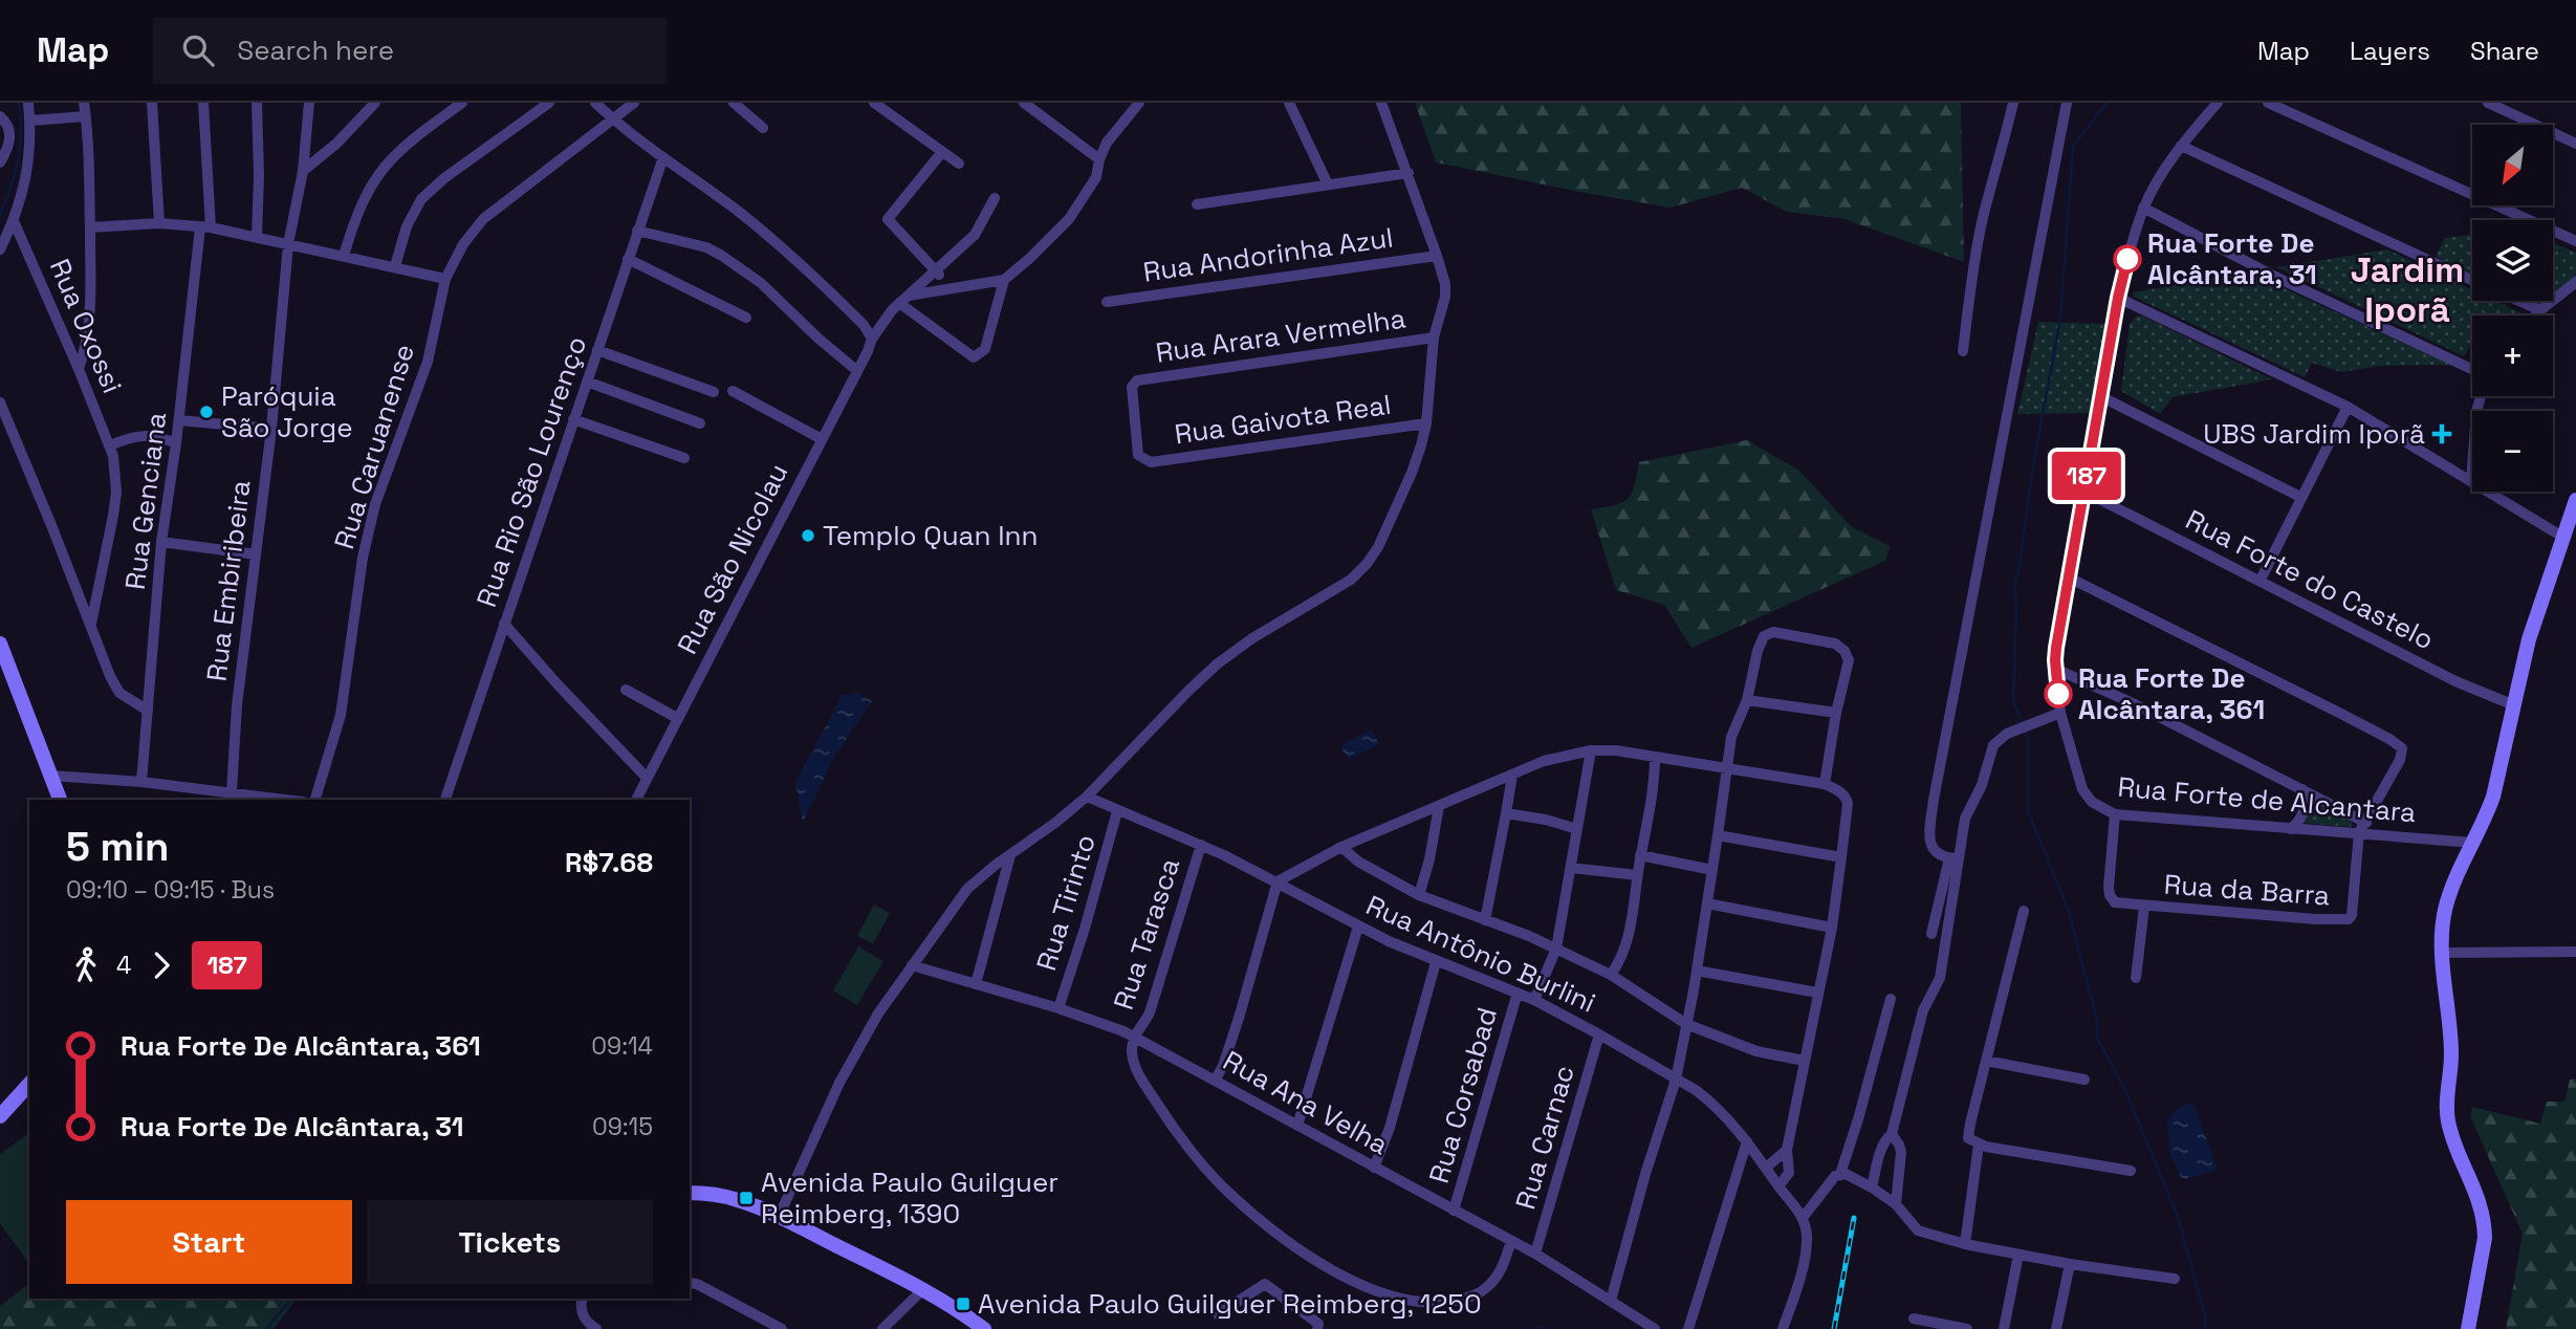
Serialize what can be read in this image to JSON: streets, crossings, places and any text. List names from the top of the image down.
{
  "streets": {
    "street": [
      "Rua Andorinha Azul",
      "Rua Oxossi",
      "Rua Arara Vermelha",
      "Rua Gaivota Real",
      "Rua Caruanense",
      "Rua Rio São Lourenço",
      "Rua Genciana",
      "Rua São Nicolau",
      "Rua Forte do Castelo",
      "Rua Embiribeira",
      "Rua Forte de Alcantara",
      "Rua da Barra",
      "Rua Tirinto",
      "Rua Tarasca",
      "Rua Antônio Burlini",
      "Rua Corsabad",
      "Rua Ana Velha",
      "Rua Carnac"
    ]
  },
  "crossings": [
    ["Rua Arara Vermelha", "Rua Gaivota Real"],
    ["Rua Forte do Castelo", "Rua Forte de Alcantara"],
    ["Rua Forte de Alcantara", "Rua da Barra"],
    ["Rua Tirinto", "Rua Antônio Burlini"],
    ["Rua Tirinto", "Rua Ana Velha"],
    ["Rua Tarasca", "Rua Antônio Burlini"],
    ["Rua Tarasca", "Rua Ana Velha"],
    ["Rua Antônio Burlini", "Rua Corsabad"],
    ["Rua Antônio Burlini", "Rua Carnac"],
    ["Rua Corsabad", "Rua Ana Velha"],
    ["Rua Ana Velha", "Rua Carnac"]
  ],
  "districts": ["Jardim Iporã"],
  "places": {
    "other": [
      "Rua Forte De Alcântara, 31",
      "Paróquia São Jorge",
      "Templo Quan Inn",
      "Rua Forte De Alcântara, 361"
    ],
    "health": ["UBS Jardim Iporã"],
    "transit": ["Avenida Paulo Guilguer Reimberg, 1390", "Avenida Paulo Guilguer Reimberg, 1250"]
  },
  "lines": ["bus line 187"],
  "north": "bottom left",
  "page": {
    "header": "Map",
    "search": "Search here",
    "nav": ["Map", "Layers", "Share"],
    "on_map": "187",
    "map_buttons": ["+", "−"],
    "heading": ["5 min", "09:10 – 09:15 · Bus", "R$7.68"],
    "legs": ["4", "187"],
    "list": [
      {
        "name": "Rua Forte De Alcântara, 361",
        "value": "09:14"
      },
      {
        "name": "Rua Forte De Alcântara, 31",
        "value": "09:15"
      }
    ],
    "buttons": ["Start", "Tickets"]
  }
}
